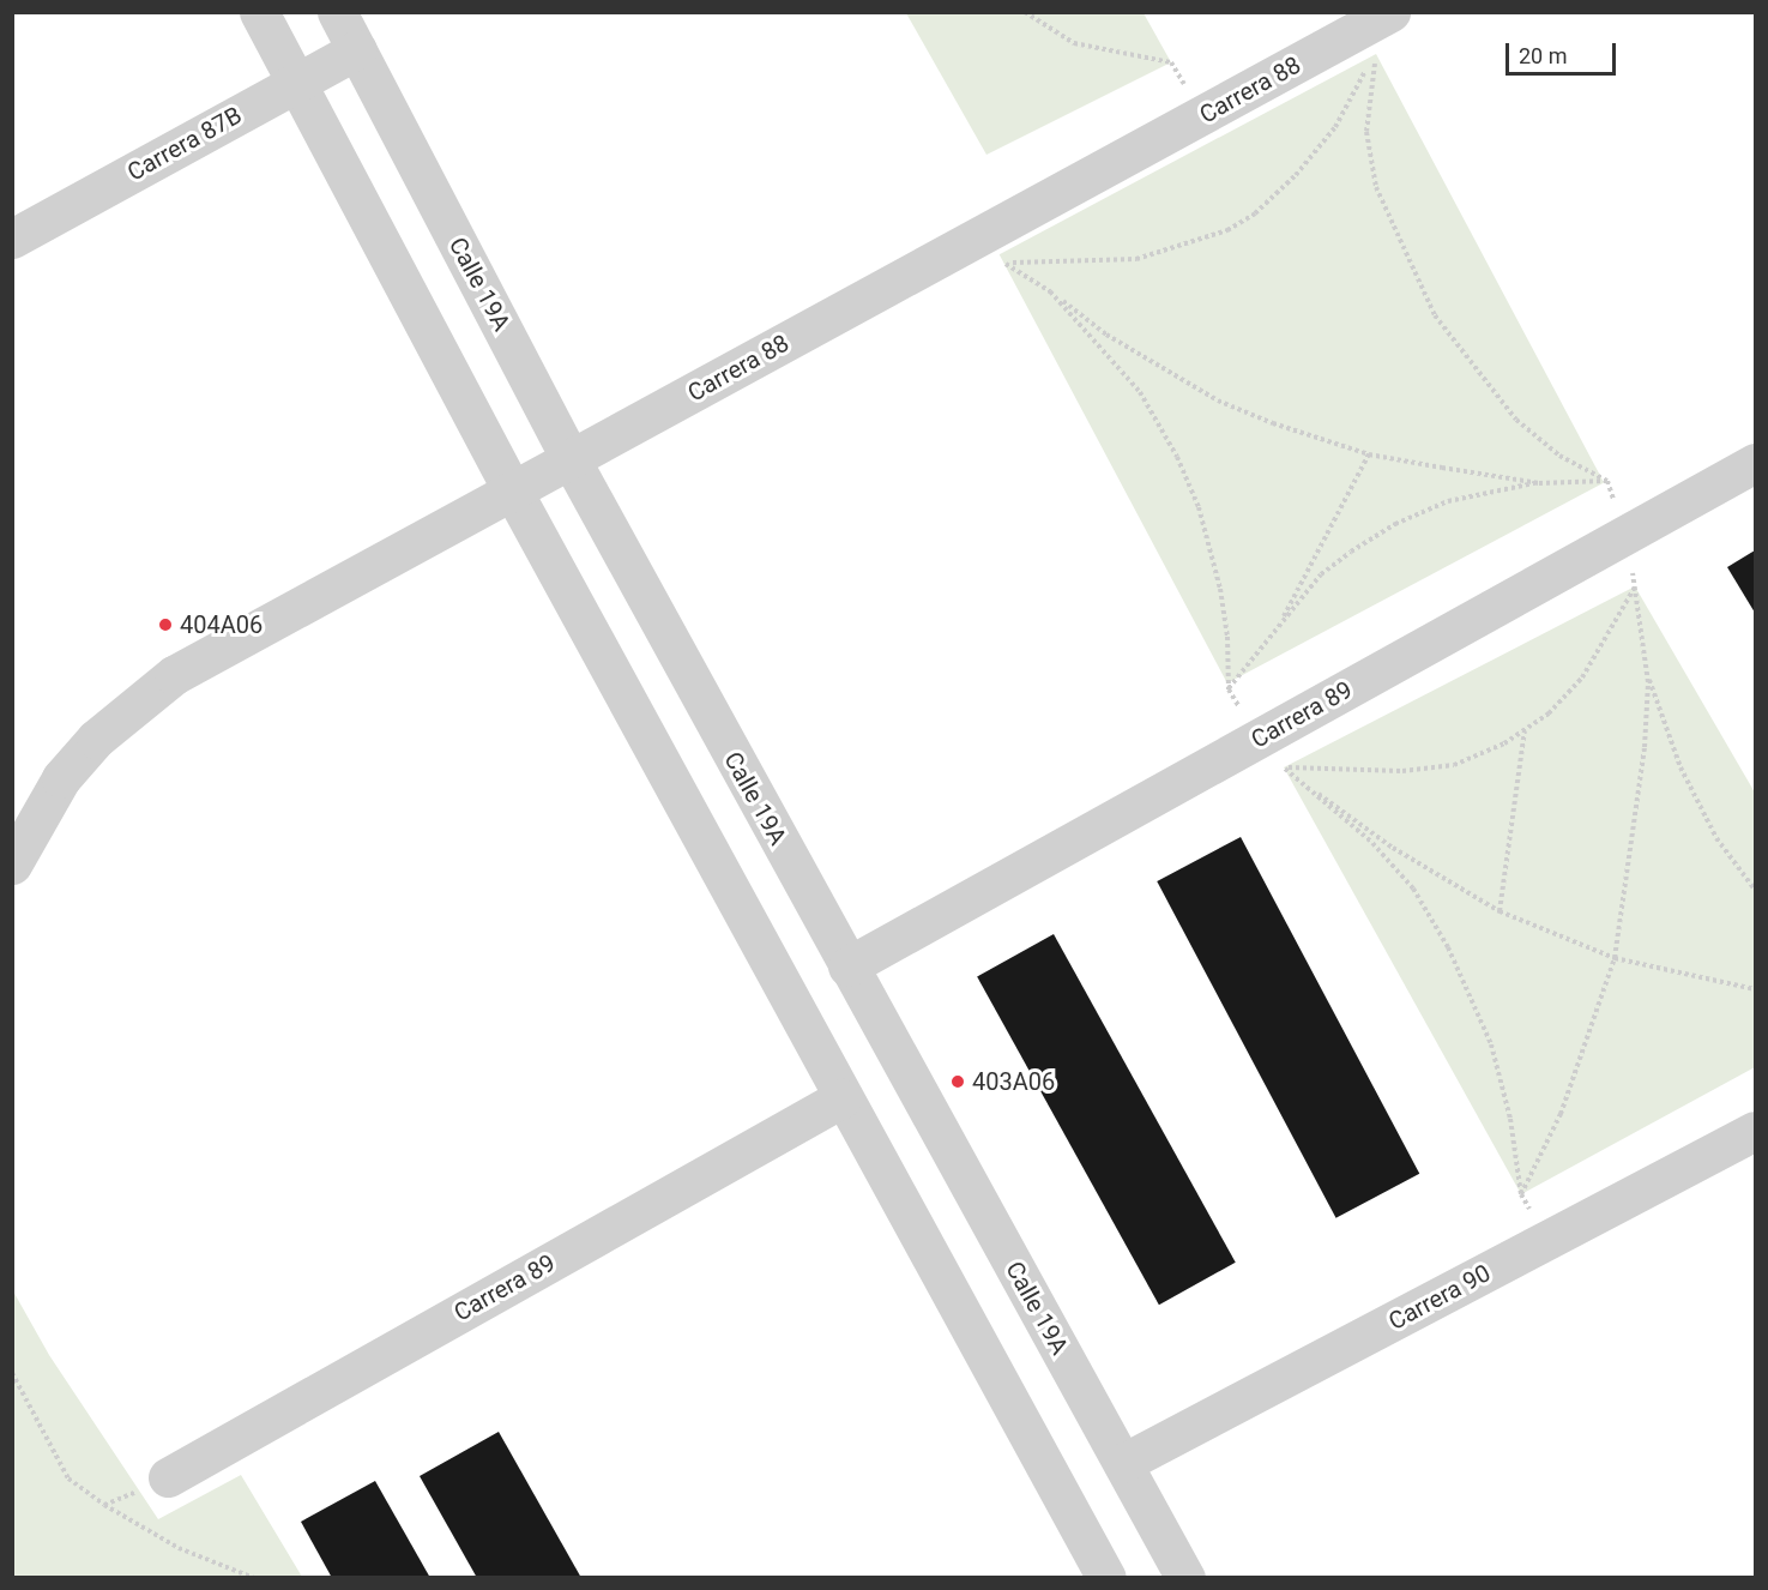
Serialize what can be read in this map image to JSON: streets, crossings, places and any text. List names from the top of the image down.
{
  "streets": {
    "street": [
      "Carrera 88",
      "Carrera 87B",
      "Calle 19A",
      "Carrera 89",
      "Carrera 90"
    ]
  },
  "crossings": [
    ["Carrera 88", "Calle 19A"],
    ["Carrera 87B", "Calle 19A"],
    ["Calle 19A", "Carrera 89"],
    ["Calle 19A", "Carrera 90"]
  ],
  "places": ["404A06", "403A06"],
  "scale_bar": "20 m"
}
